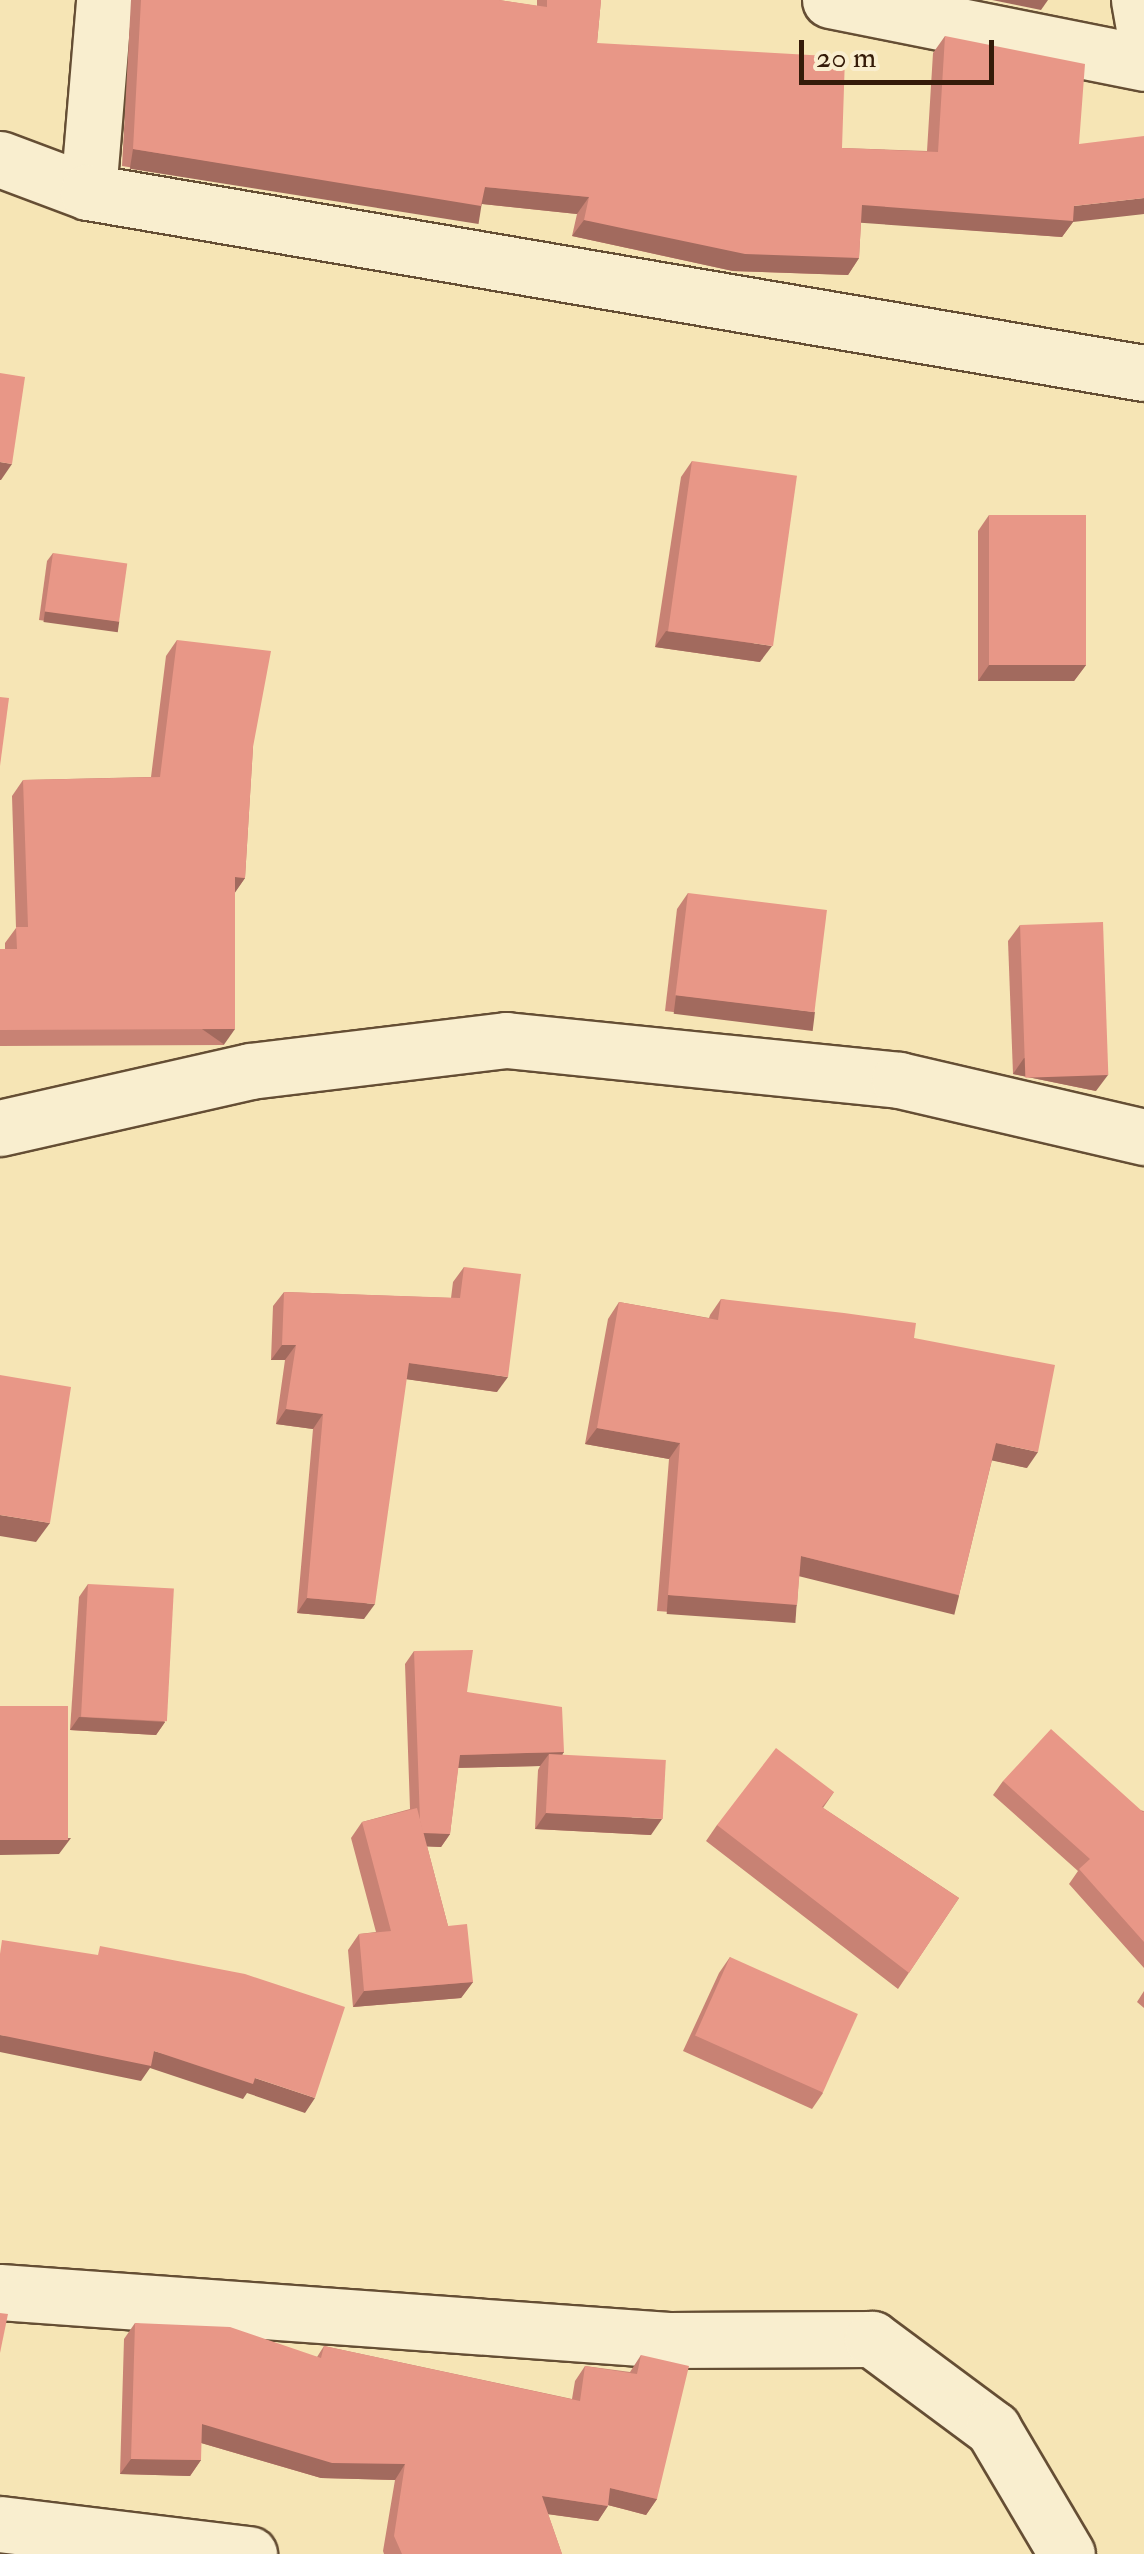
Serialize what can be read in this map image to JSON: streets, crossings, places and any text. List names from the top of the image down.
{
  "scale_bar": "20 m"
}
